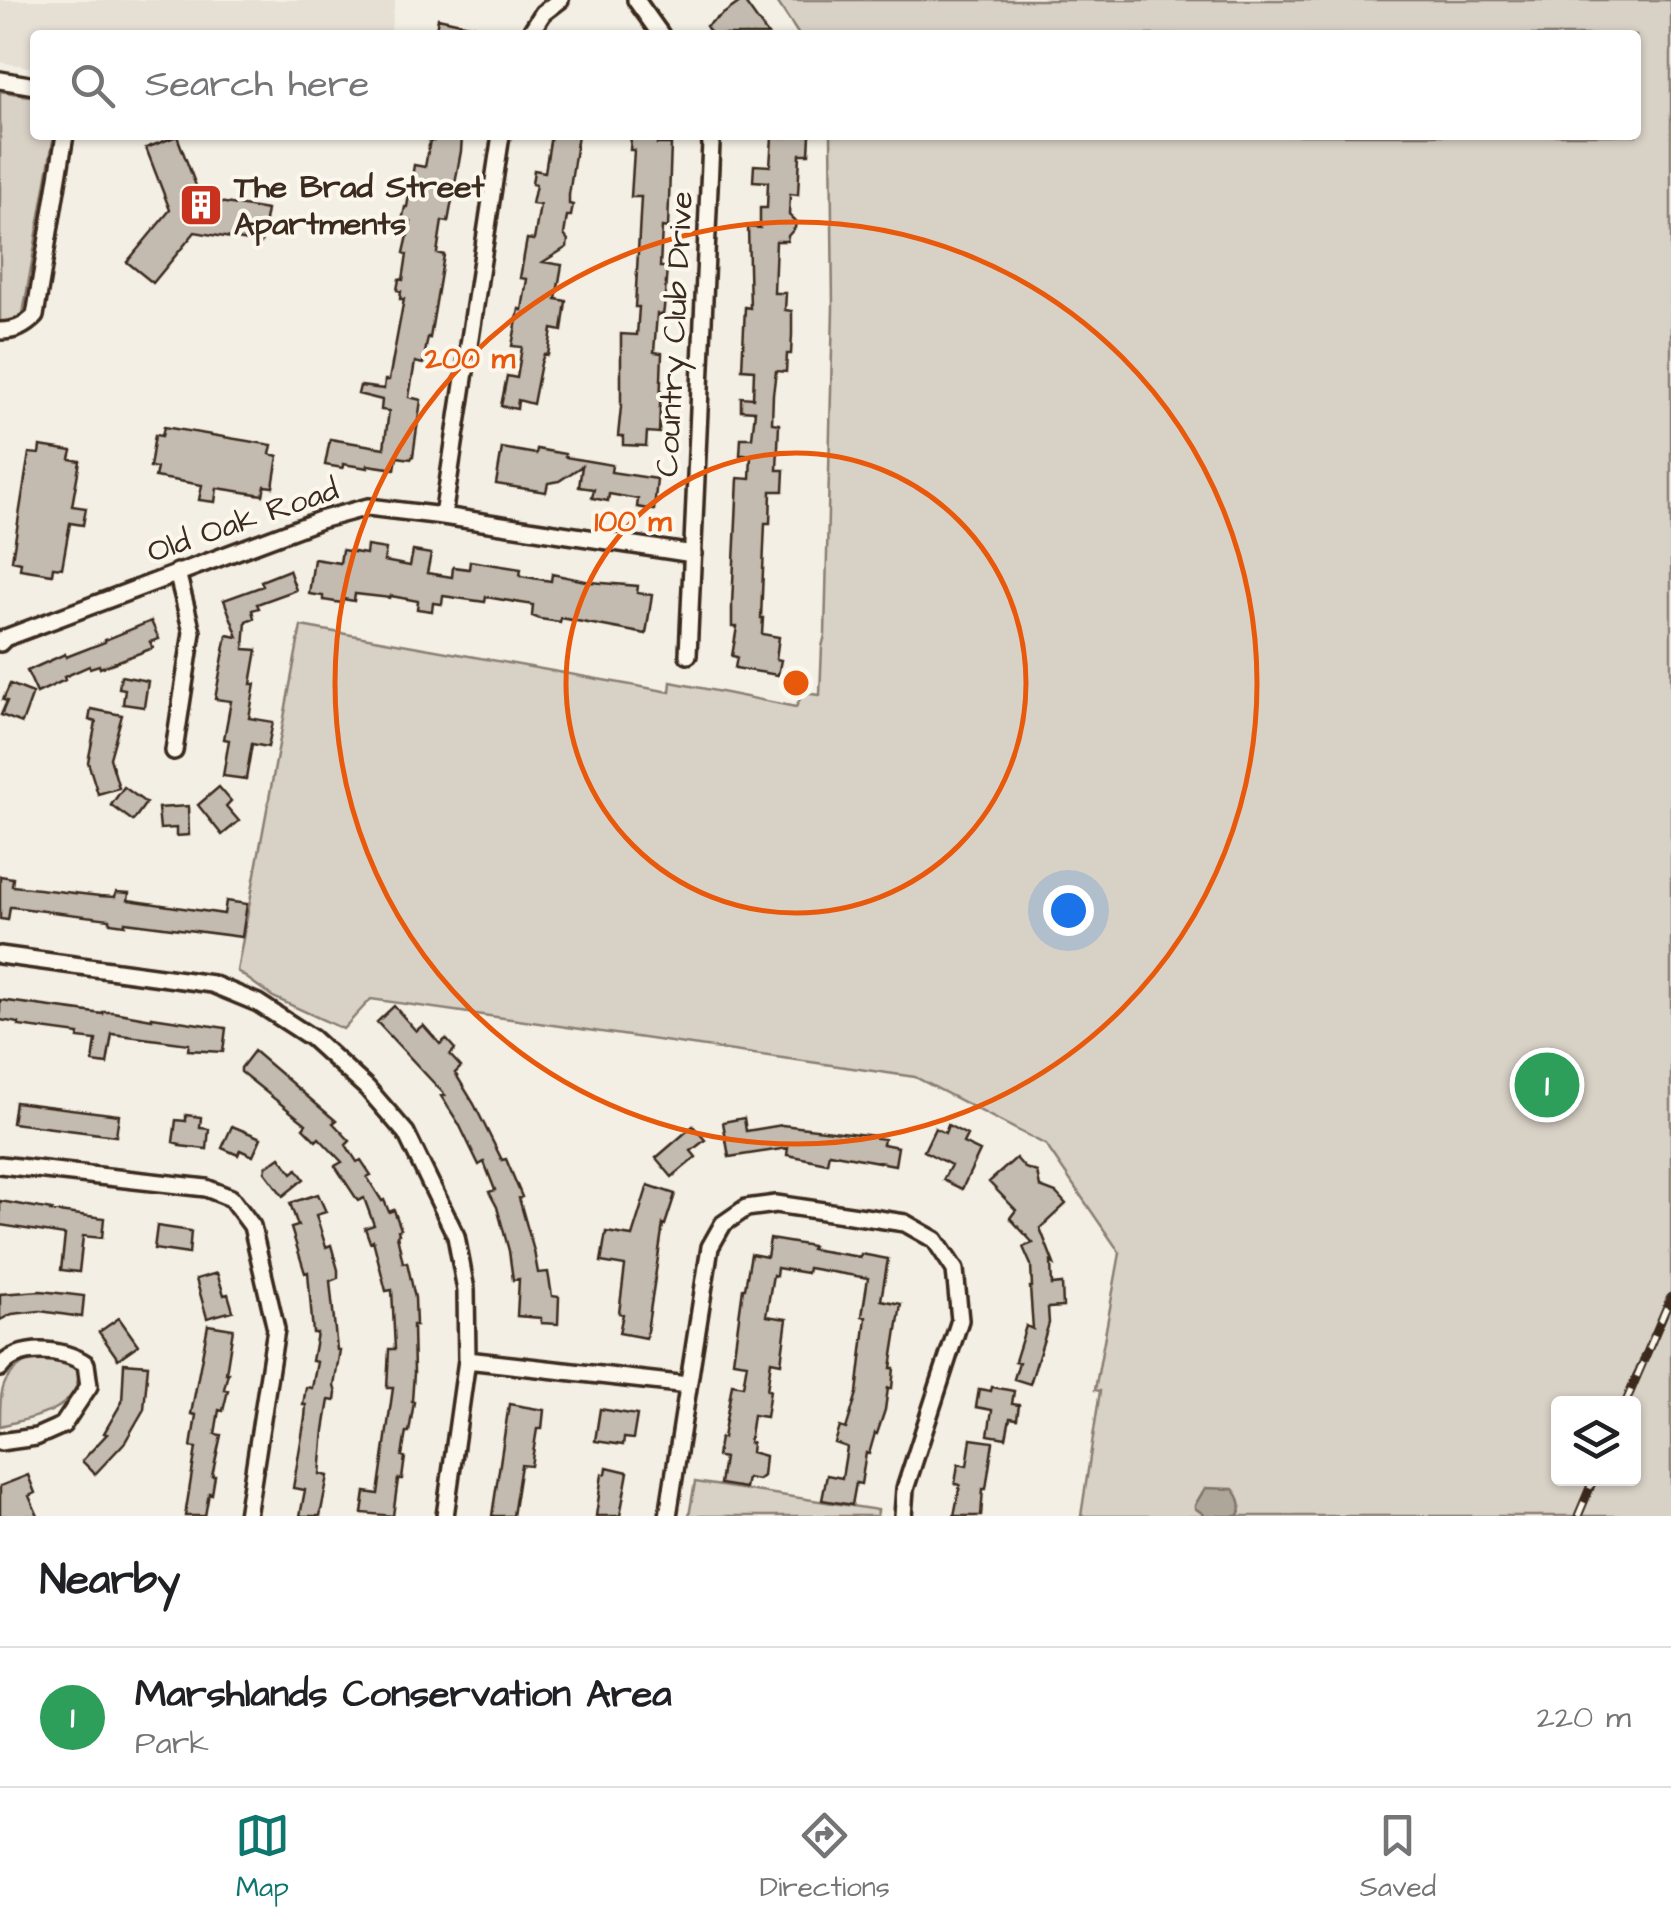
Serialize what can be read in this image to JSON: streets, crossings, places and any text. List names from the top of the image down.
{
  "streets": {
    "street": ["Country Club Drive", "Old Oak Road"]
  },
  "crossings": [
    ["Country Club Drive", "Old Oak Road"]
  ],
  "places": {
    "building": ["The Brad Street Apartments"]
  },
  "page": {
    "search": "Search here",
    "pins": "1",
    "heading": "Nearby",
    "list": [
      {
        "mark": "1",
        "name": "Marshlands Conservation Area",
        "note": "Park",
        "value": "220 m"
      }
    ],
    "nav": ["Map", "Directions", "Saved"]
  },
  "rings": ["200 m", "100 m"]
}
